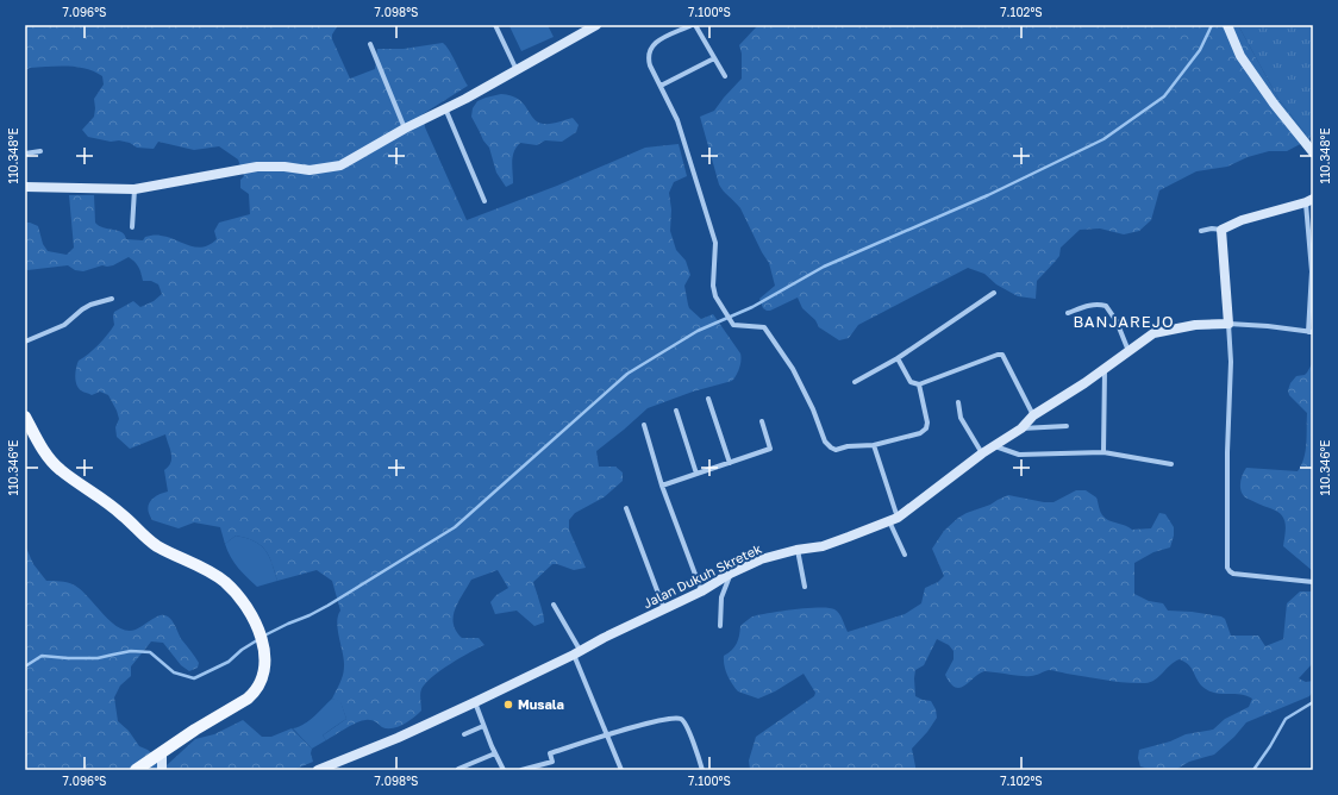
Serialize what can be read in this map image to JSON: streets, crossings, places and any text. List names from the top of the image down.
{
  "streets": {
    "street": ["Jalan Dukuh Skretek"]
  },
  "districts": ["BANJAREJO"],
  "places": ["Musala"],
  "coordinates": [
    "7.096°S",
    "7.098°S",
    "7.100°S",
    "7.102°S",
    "110.348°E",
    "110.346°E"
  ]
}
